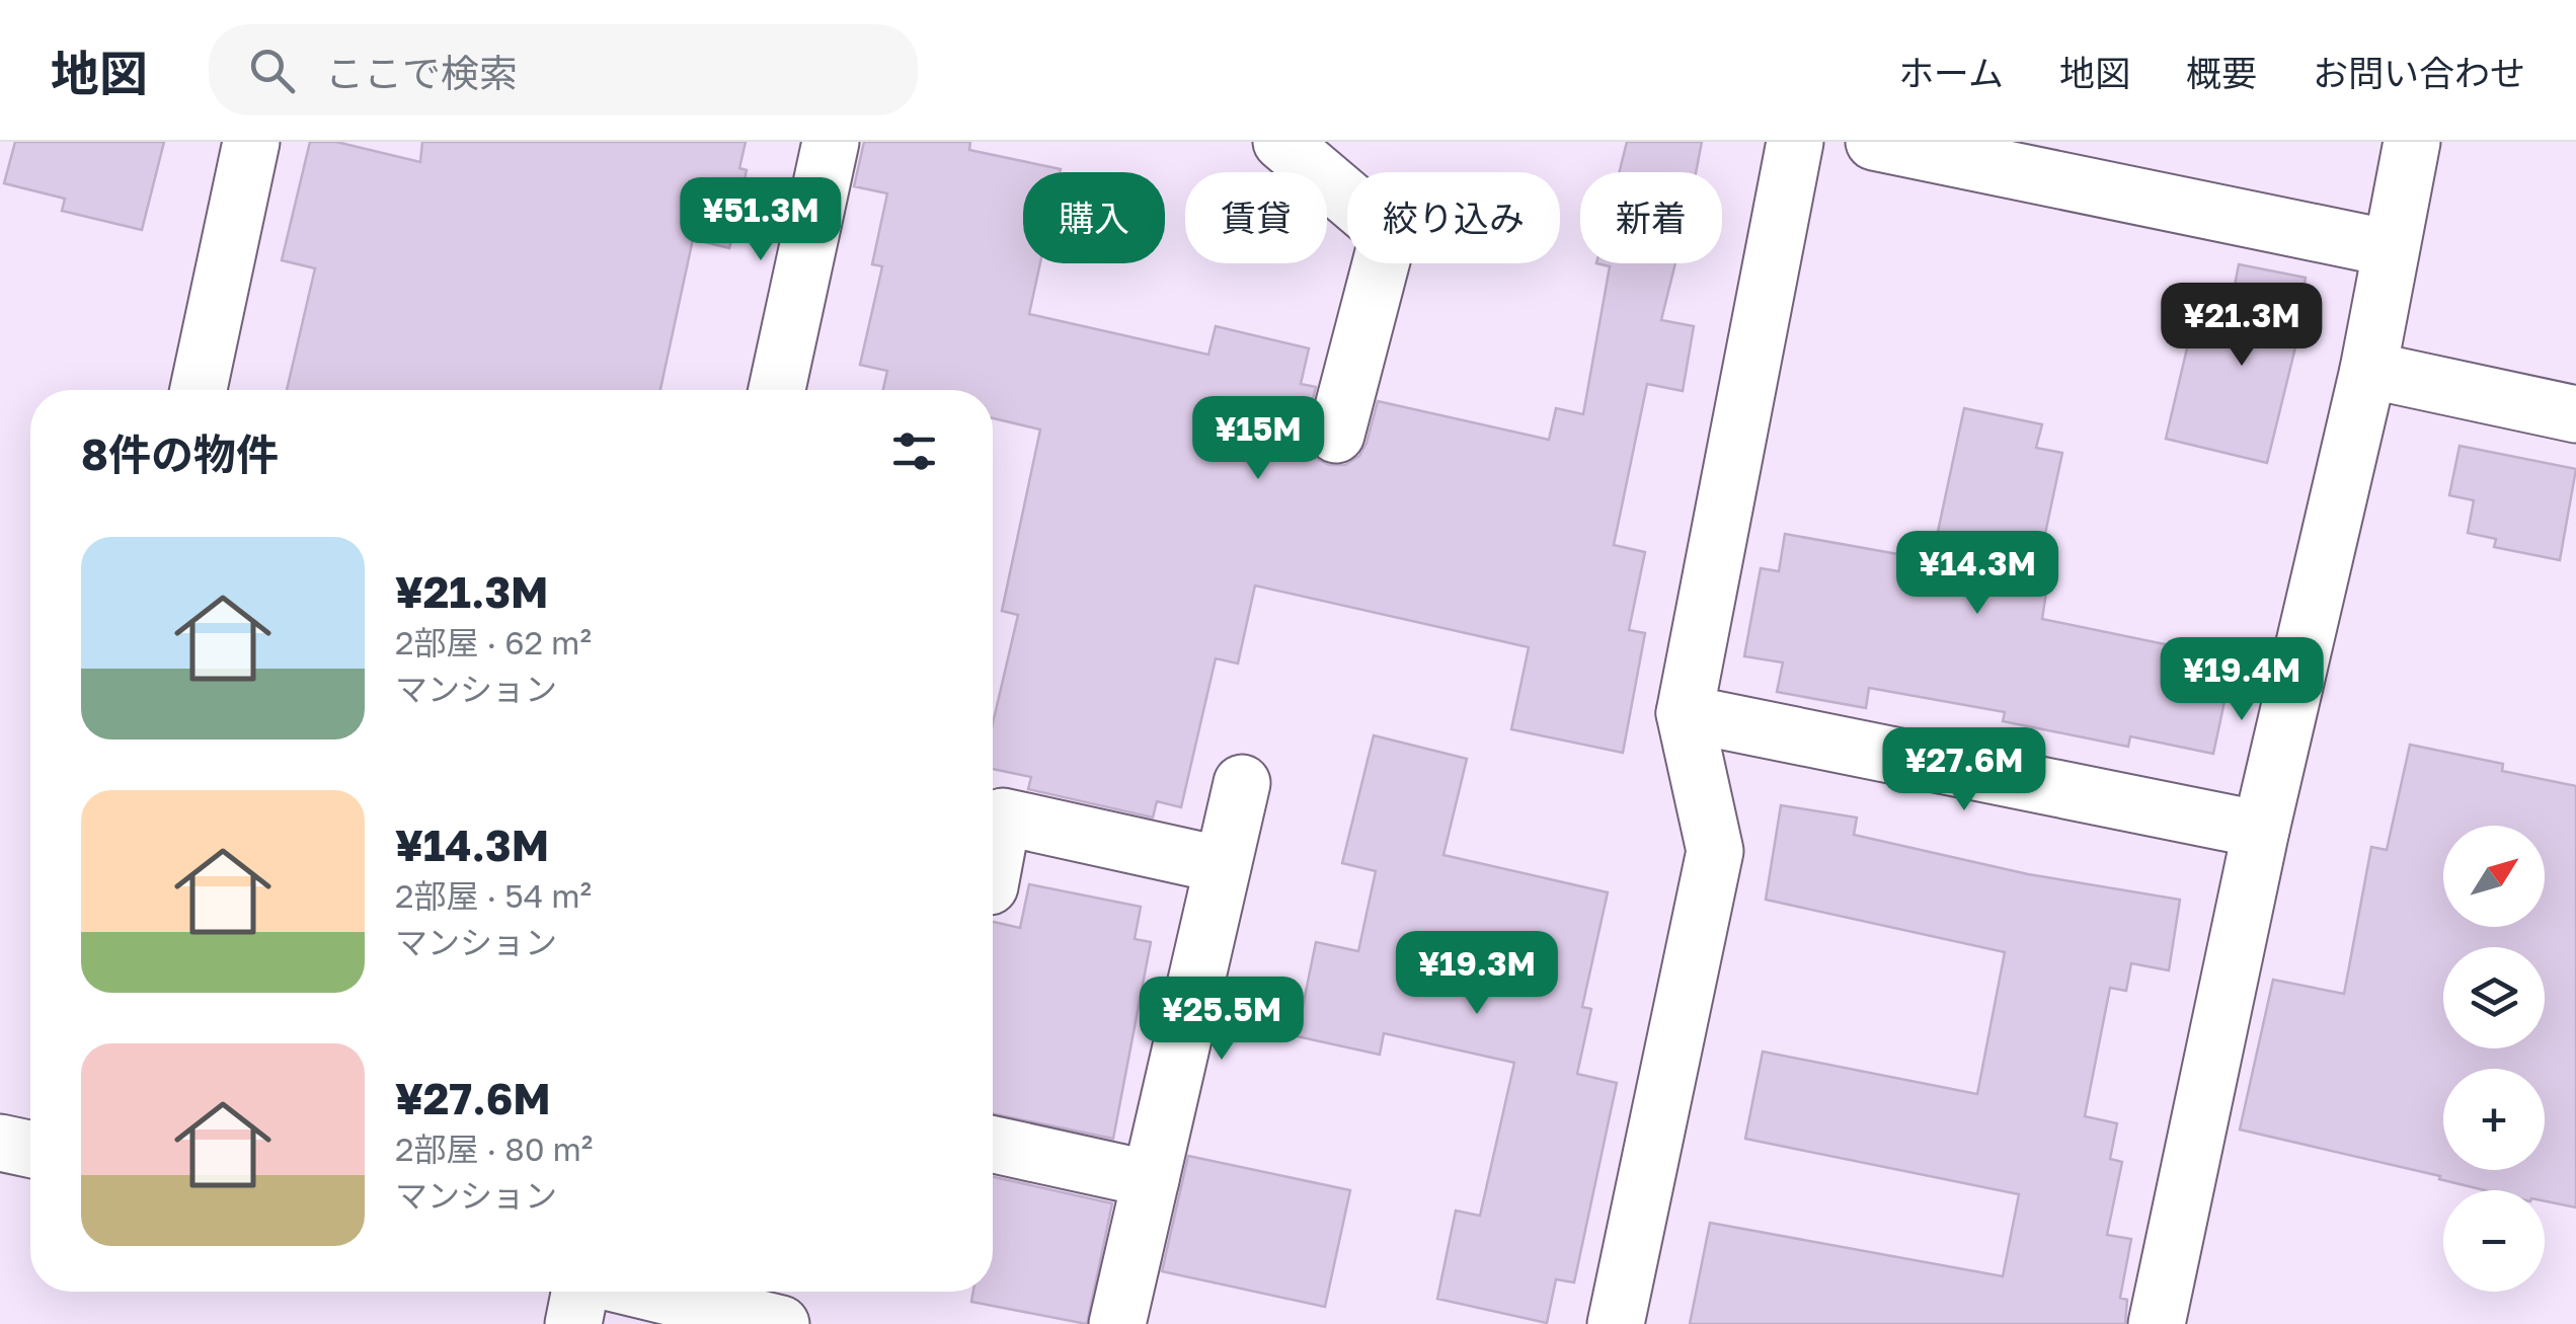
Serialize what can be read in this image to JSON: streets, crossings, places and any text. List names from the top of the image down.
{
  "north": "top right",
  "page": {
    "header": "地図",
    "search": "ここで検索",
    "nav": [
      "ホーム",
      "地図",
      "概要",
      "お問い合わせ"
    ],
    "chip": [
      "購入",
      "賃貸",
      "絞り込み",
      "新着"
    ],
    "price": [
      "¥51.3M",
      "¥21.3M",
      "¥15M",
      "¥14.3M",
      "¥19.4M",
      "¥27.6M",
      "¥19.3M",
      "¥25.5M"
    ],
    "heading": "8件の物件",
    "list": [
      {
        "name": "¥21.3M",
        "note": "2部屋 · 62 m² · マンション"
      },
      {
        "name": "¥14.3M",
        "note": "2部屋 · 54 m² · マンション"
      },
      {
        "name": "¥27.6M",
        "note": "2部屋 · 80 m² · マンション"
      }
    ],
    "map_buttons": ["+", "−"]
  }
}
